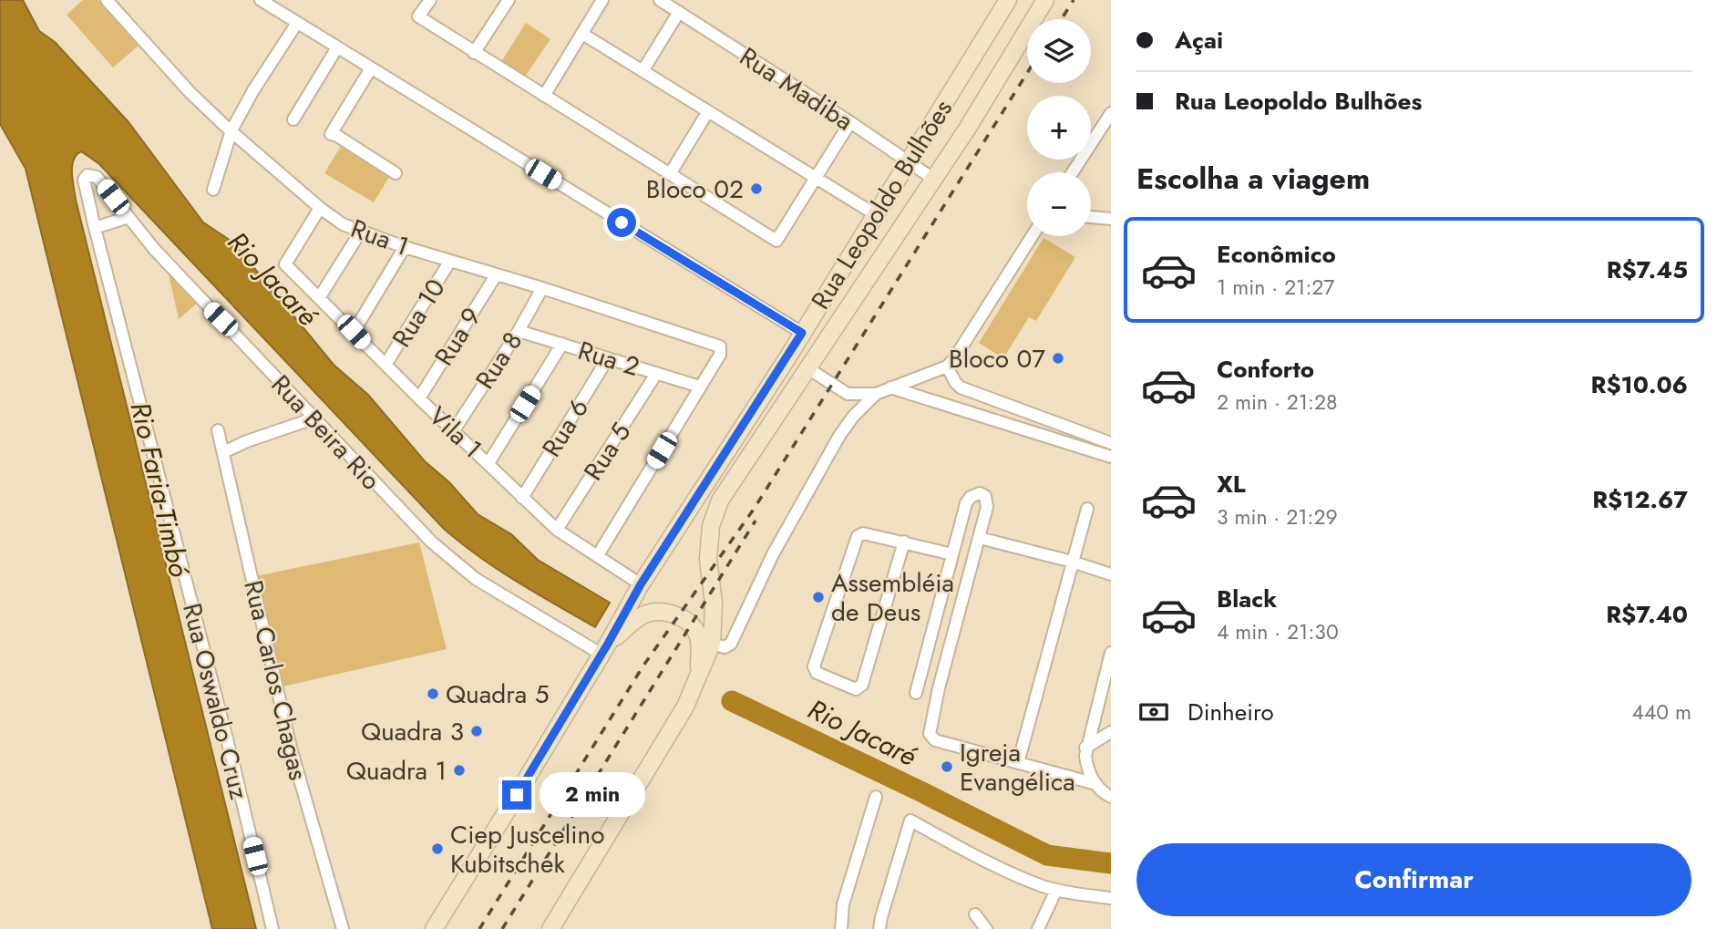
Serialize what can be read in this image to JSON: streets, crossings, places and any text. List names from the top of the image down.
{
  "streets": {
    "main road": ["Rua Leopoldo Bulhões"],
    "street": [
      "Rua Madiba",
      "Rua 1",
      "Rua 10",
      "Rua 9",
      "Rua 2",
      "Rua 8",
      "Rua 6",
      "Rua Beira Rio",
      "Vila 1",
      "Rua 5",
      "Rua Carlos Chagas",
      "Rua Oswaldo Cruz"
    ]
  },
  "crossings": [
    ["Rua Madiba", "Rua Leopoldo Bulhões"],
    ["Rua Leopoldo Bulhões", "Rua Beira Rio"],
    ["Rua Leopoldo Bulhões", "Vila 1"],
    ["Rua 1", "Rua 10"],
    ["Rua 1", "Rua 9"],
    ["Rua 1", "Rua 2"],
    ["Rua 1", "Rua 8"],
    ["Rua 1", "Vila 1"],
    ["Rua 10", "Vila 1"],
    ["Rua 9", "Vila 1"],
    ["Rua 2", "Rua 8"],
    ["Rua 2", "Rua 6"],
    ["Rua 2", "Rua 5"],
    ["Rua 8", "Vila 1"],
    ["Rua 6", "Vila 1"],
    ["Rua Beira Rio", "Rua Oswaldo Cruz"],
    ["Vila 1", "Rua 5"]
  ],
  "water": ["Rio Jacaré", "Rio Faria-Timbó"],
  "places": [
    "Bloco 02",
    "Bloco 07",
    "Assembléia de Deus",
    "Quadra 5",
    "Quadra 3",
    "Igreja Evangélica",
    "Quadra 1",
    "Ciep Juscelino Kubitschek"
  ],
  "page": {
    "banner": ["Açai", "Rua Leopoldo Bulhões"],
    "map_buttons": ["+", "−"],
    "heading": "Escolha a viagem",
    "list": [
      {
        "name": "Econômico",
        "note": "1 min · 21:27",
        "value": "R$7.45"
      },
      {
        "name": "Conforto",
        "note": "2 min · 21:28",
        "value": "R$10.06"
      },
      {
        "name": "XL",
        "note": "3 min · 21:29",
        "value": "R$12.67"
      },
      {
        "name": "Black",
        "note": "4 min · 21:30",
        "value": "R$7.40"
      }
    ],
    "pay": ["Dinheiro", "440 m"],
    "bubble": "2 min",
    "buttons": "Confirmar"
  }
}
